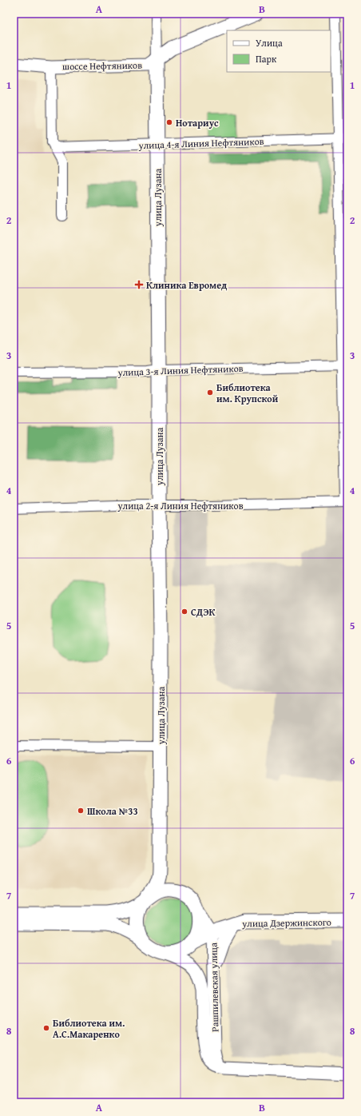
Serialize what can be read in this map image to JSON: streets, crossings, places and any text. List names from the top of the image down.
{
  "streets": {
    "main road": ["шоссе Нефтяников", "улица Лузана", "улица Дзержинского"],
    "street": [
      "улица 4-я Линия Нефтяников",
      "улица 3-я Линия Нефтяников",
      "улица 2-я Линия Нефтяников",
      "Рашпилевская улица"
    ]
  },
  "crossings": [
    ["шоссе Нефтяников", "улица Лузана"],
    ["улица 4-я Линия Нефтяников", "улица Лузана"],
    ["улица Лузана", "улица 3-я Линия Нефтяников"],
    ["улица Лузана", "улица 2-я Линия Нефтяников"],
    ["улица Лузана", "улица Дзержинского"],
    ["улица Лузана", "Рашпилевская улица"],
    ["улица Дзержинского", "Рашпилевская улица"]
  ],
  "places": {
    "other": [
      "Нотариус",
      "Библиотека им. Крупской",
      "СДЭК",
      "Школа №33",
      "Библиотека им. А.С.Макаренко"
    ],
    "health": ["Клиника Евромед"]
  },
  "legend": ["Улица", "Парк"],
  "grid": {
    "columns": ["A", "B"],
    "rows": [
      "1",
      "2",
      "3",
      "4",
      "5",
      "6",
      "7",
      "8"
    ]
  }
}
